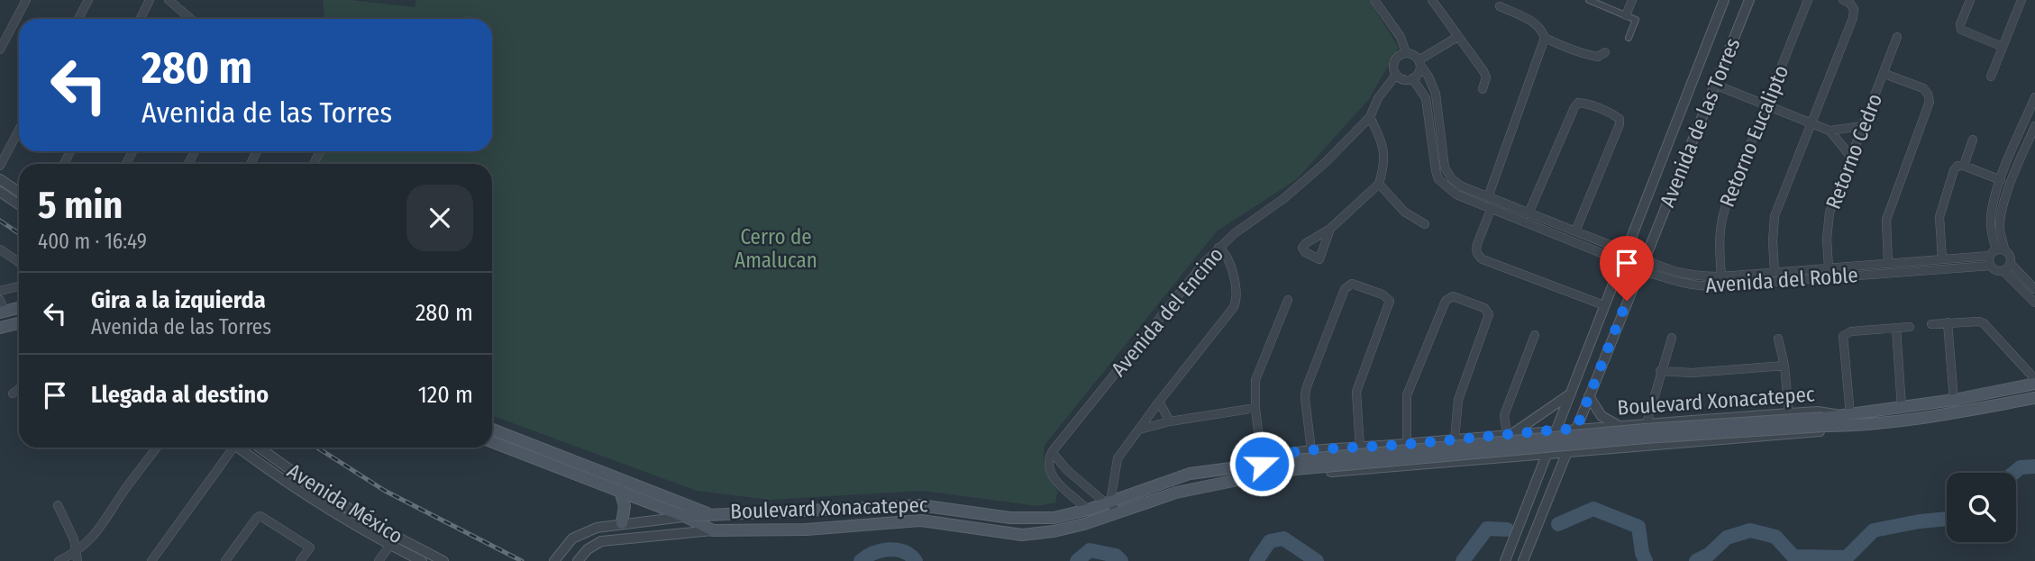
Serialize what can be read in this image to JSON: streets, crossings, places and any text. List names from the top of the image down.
{
  "streets": {
    "main road": ["Boulevard Xonacatepec"],
    "street": [
      "Avenida de las Torres",
      "Retorno Eucalipto",
      "Retorno Cedro",
      "Avenida del Roble",
      "Avenida del Encino",
      "Avenida México"
    ]
  },
  "crossings": [
    ["Avenida de las Torres", "Avenida del Roble"],
    ["Avenida de las Torres", "Boulevard Xonacatepec"],
    ["Retorno Eucalipto", "Avenida del Roble"],
    ["Retorno Cedro", "Avenida del Roble"],
    ["Avenida del Roble", "Avenida del Encino"]
  ],
  "parks": ["Cerro de Amalucan"],
  "page": {
    "turn": ["280 m", "Avenida de las Torres"],
    "heading": ["5 min", "400 m · 16:49"],
    "list": [
      {
        "name": "Gira a la izquierda",
        "note": "Avenida de las Torres",
        "value": "280 m"
      },
      {
        "name": "Llegada al destino",
        "value": "120 m"
      }
    ]
  }
}
